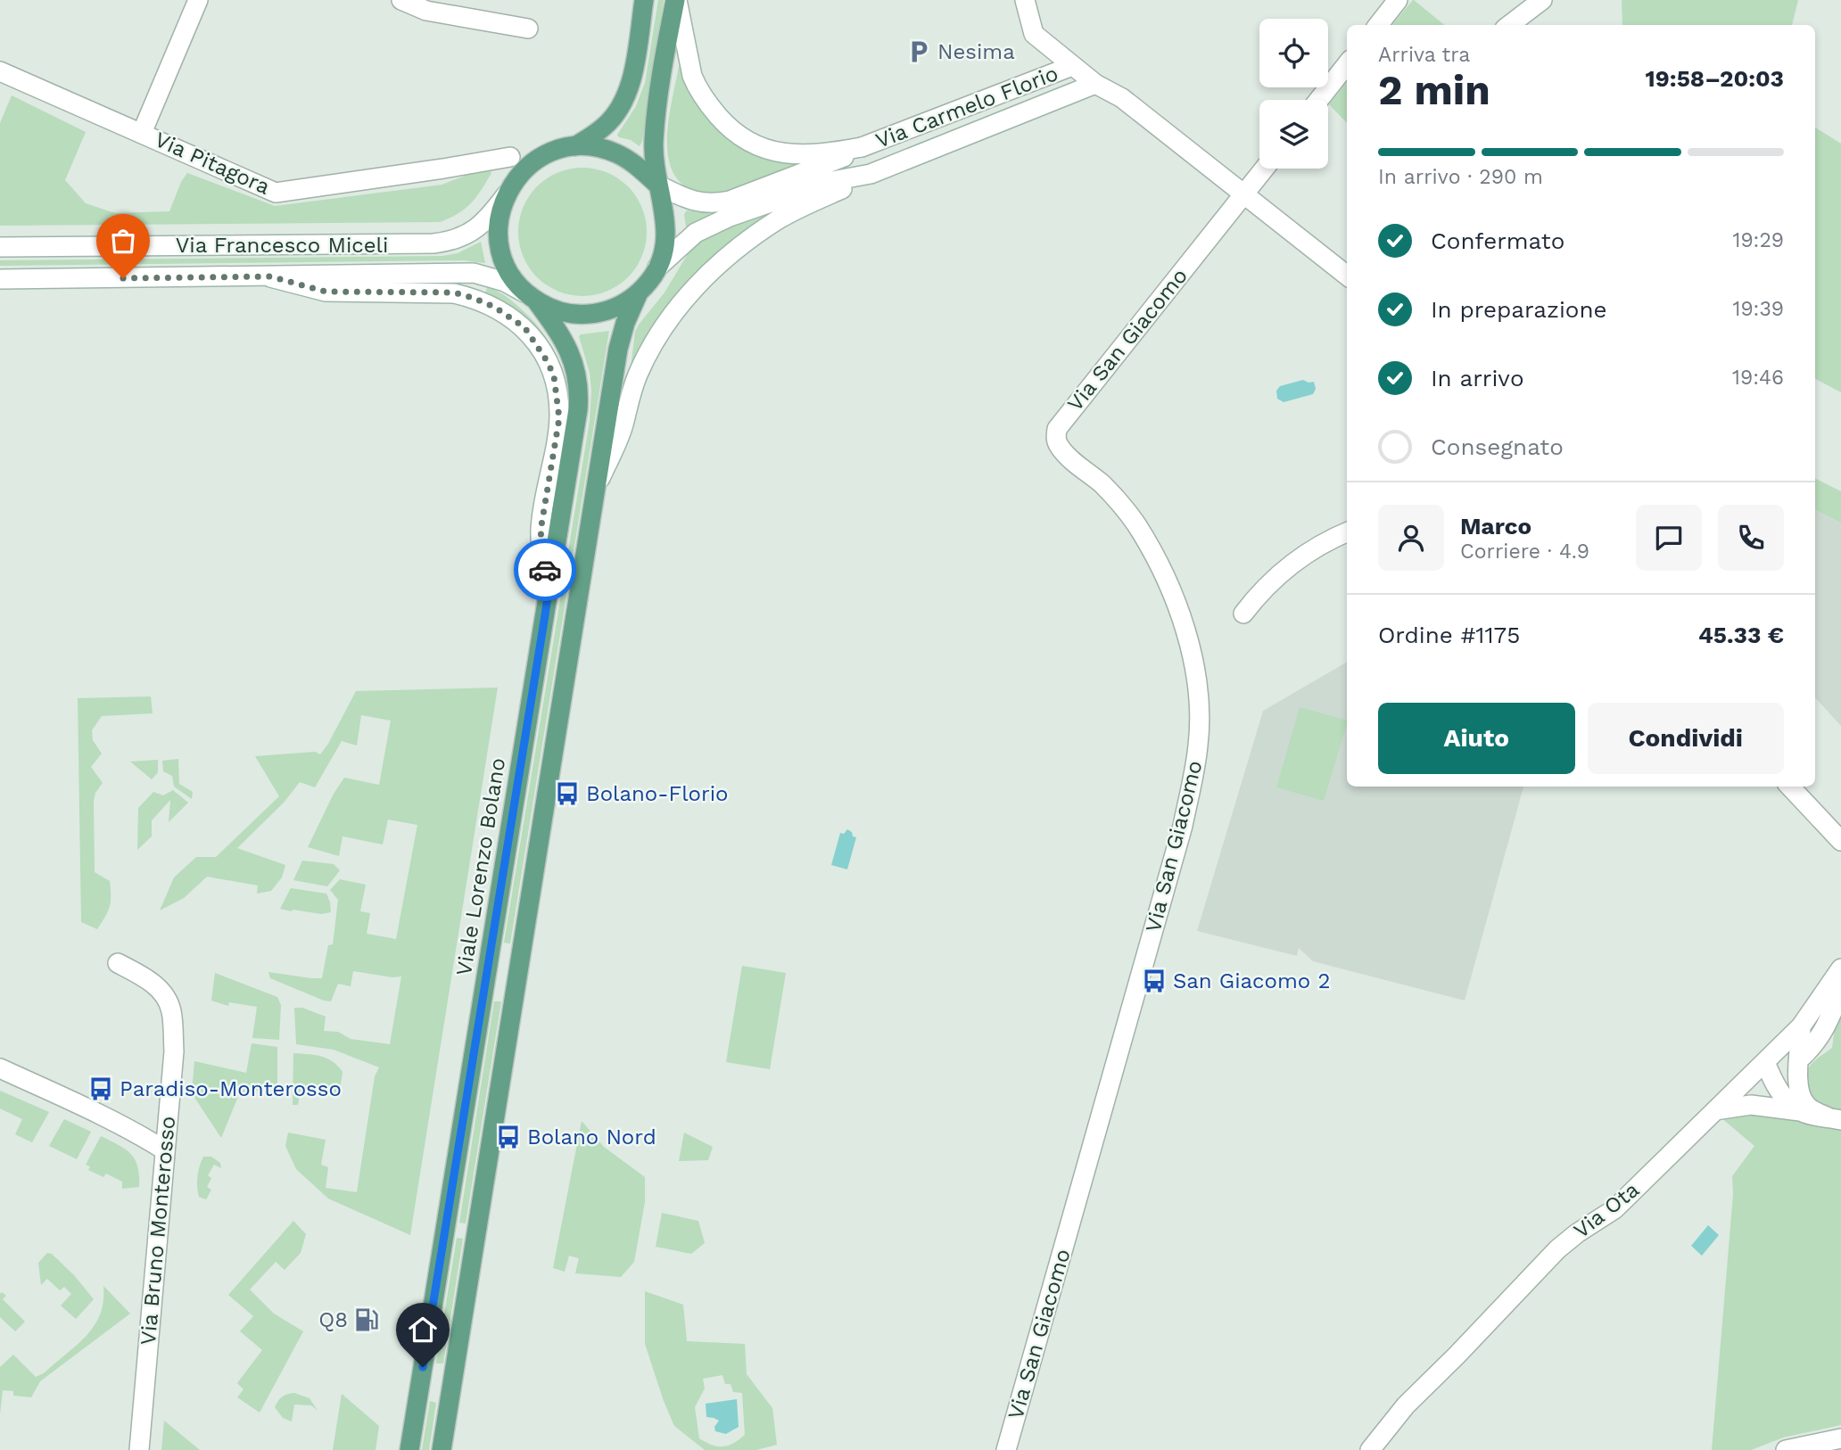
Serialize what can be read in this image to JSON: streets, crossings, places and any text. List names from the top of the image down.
{
  "streets": {
    "main road": ["Viale Lorenzo Bolano"],
    "street": [
      "Via Carmelo Florio",
      "Via Pitagora",
      "Via Francesco Miceli",
      "Via San Giacomo",
      "Via Ota",
      "Via Bruno Monterosso"
    ]
  },
  "crossings": [
    ["Via Francesco Miceli", "Viale Lorenzo Bolano"]
  ],
  "places": {
    "parking": ["Nesima"],
    "bus stop": [
      "Bolano-Florio",
      "San Giacomo 2",
      "Paradiso-Monterosso",
      "Bolano Nord"
    ],
    "fuel station": ["Q8"]
  },
  "page": {
    "heading": ["2 min", "Arriva tra", "19:58–20:03"],
    "panel": [
      "Marco",
      "Corriere · 4.9",
      "Ordine #1175",
      "45.33 €"
    ],
    "bar": "In arrivo · 290 m",
    "list": [
      ["Confermato", "19:29"],
      ["In preparazione", "19:39"],
      ["In arrivo", "19:46"],
      "Consegnato"
    ],
    "buttons": ["Aiuto", "Condividi"]
  }
}
